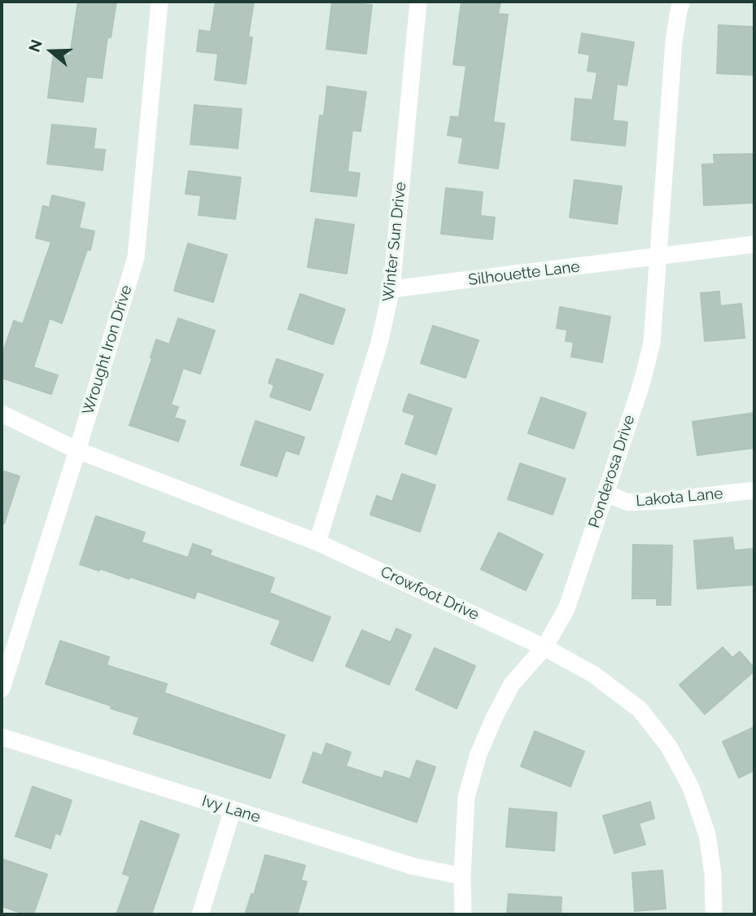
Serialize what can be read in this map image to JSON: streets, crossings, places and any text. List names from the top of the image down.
{
  "streets": {
    "street": [
      "Winter Sun Drive",
      "Silhouette Lane",
      "Wrought Iron Drive",
      "Ponderosa Drive",
      "Lakota Lane",
      "Crowfoot Drive",
      "Ivy Lane"
    ]
  },
  "crossings": [
    ["Winter Sun Drive", "Silhouette Lane"],
    ["Winter Sun Drive", "Crowfoot Drive"],
    ["Silhouette Lane", "Ponderosa Drive"],
    ["Wrought Iron Drive", "Crowfoot Drive"],
    ["Ponderosa Drive", "Lakota Lane"],
    ["Ponderosa Drive", "Crowfoot Drive"],
    ["Ponderosa Drive", "Ivy Lane"]
  ],
  "north": "left"
}
